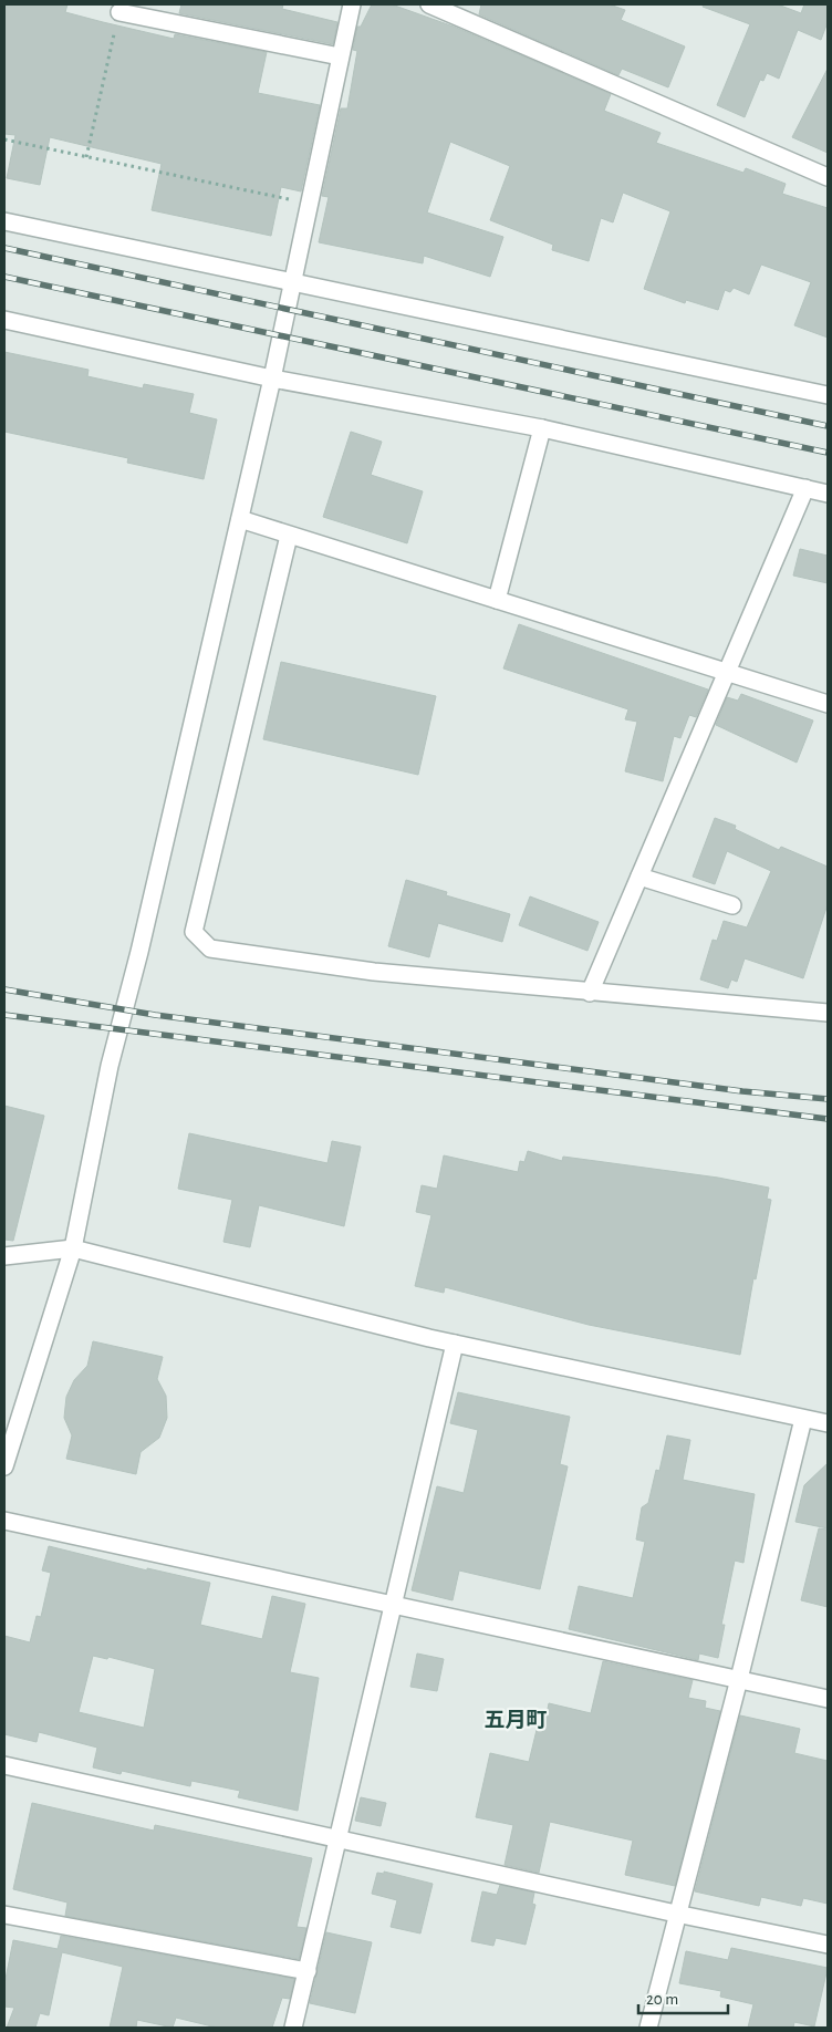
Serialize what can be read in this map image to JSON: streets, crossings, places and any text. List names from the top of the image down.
{
  "districts": ["五月町"],
  "scale_bar": "20 m"
}
